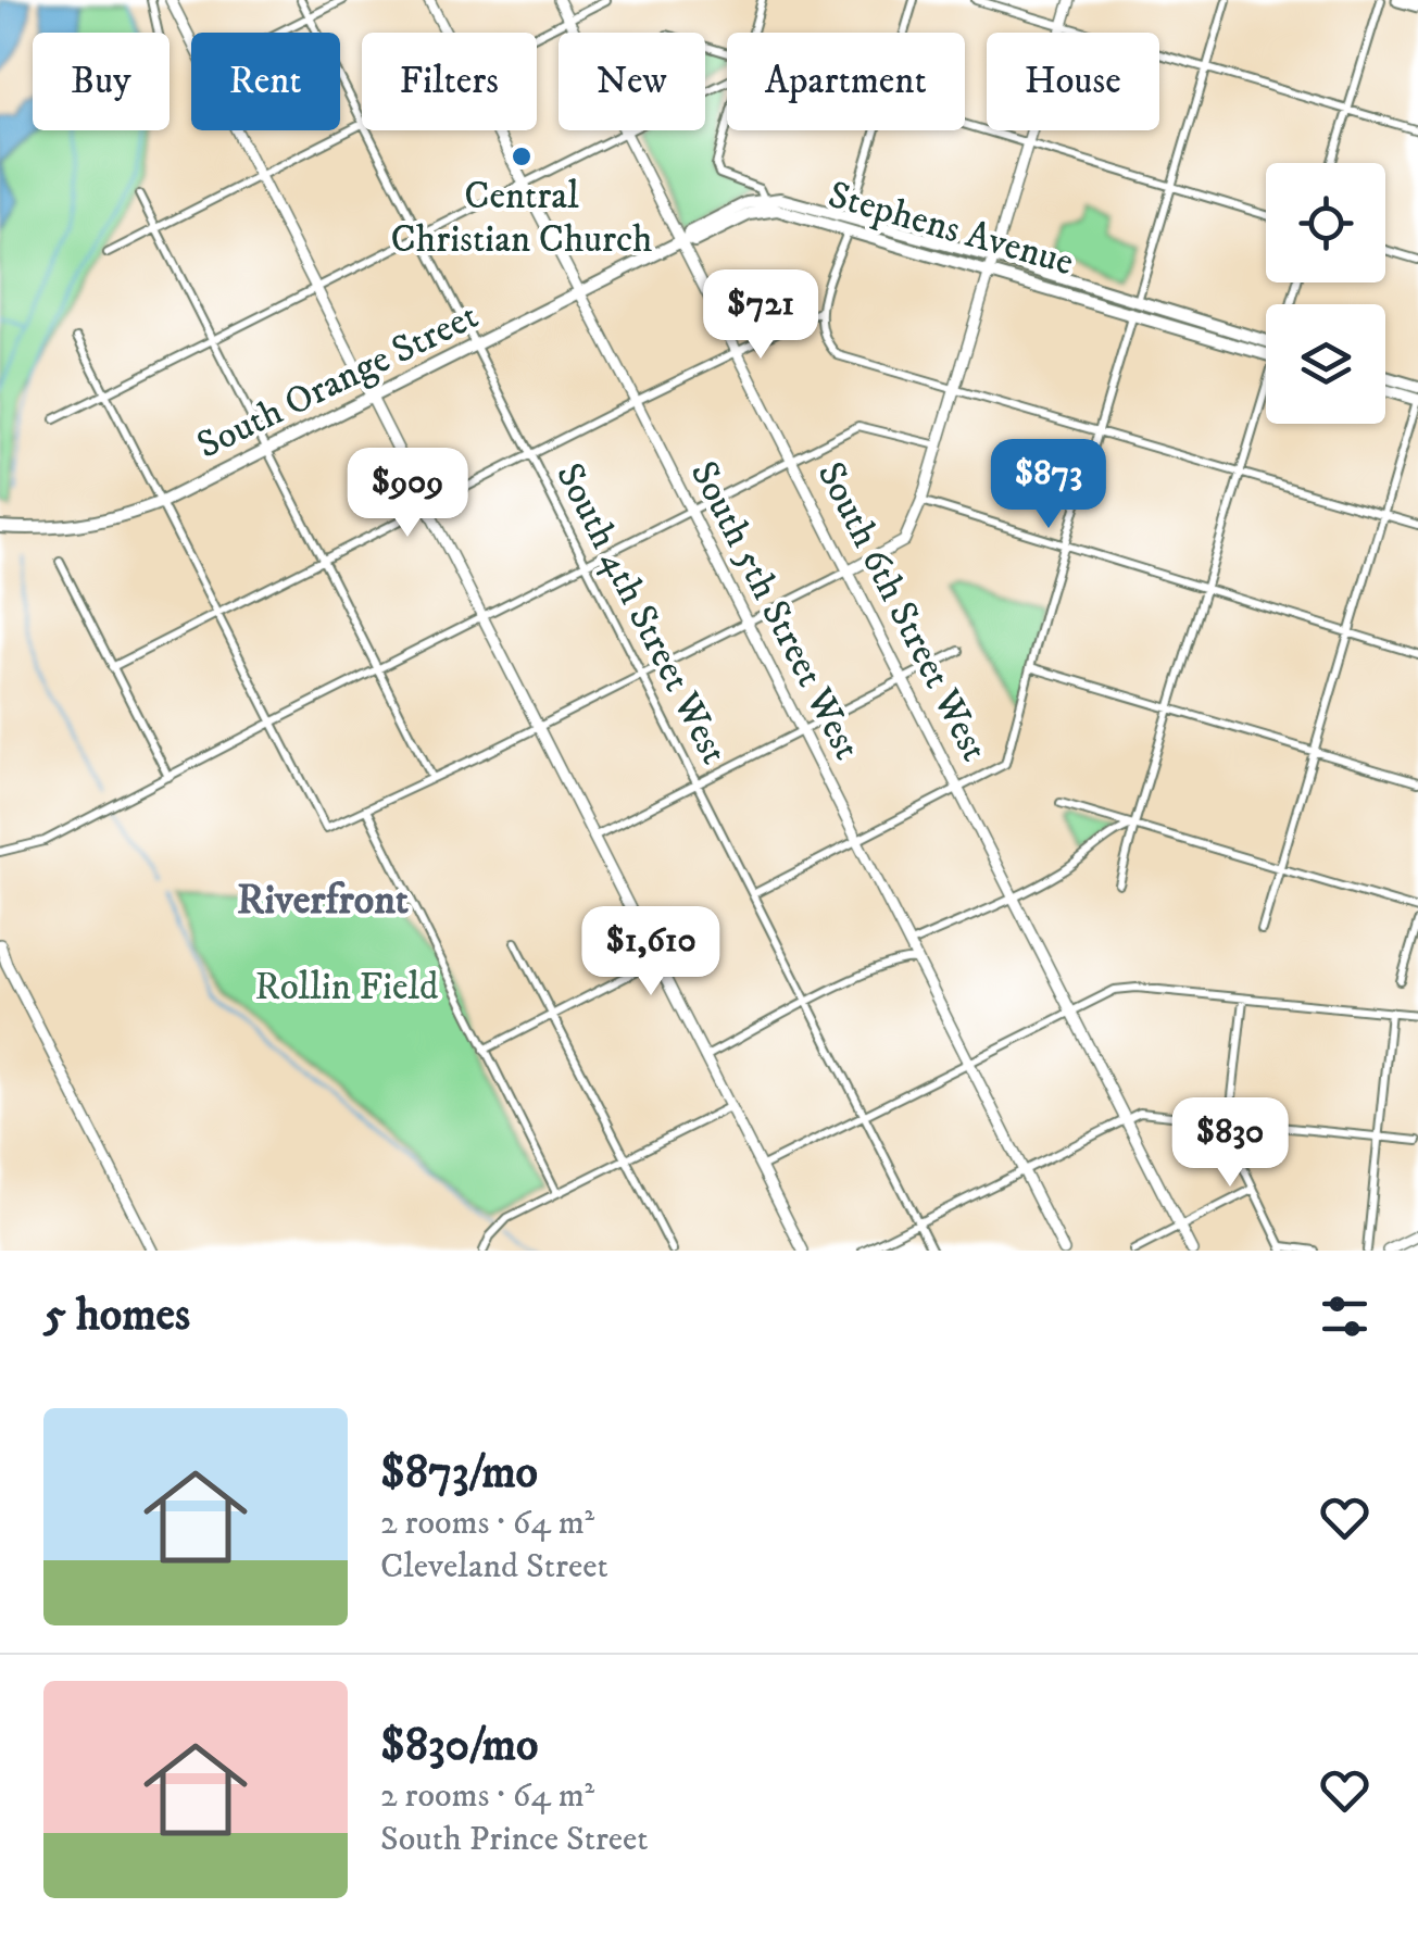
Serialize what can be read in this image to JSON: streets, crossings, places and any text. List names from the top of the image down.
{
  "streets": {
    "main road": ["Stephens Avenue", "South Orange Street"],
    "street": ["South 5th Street West", "South 6th Street West", "South 4th Street West"]
  },
  "crossings": [
    ["Stephens Avenue", "South Orange Street"],
    ["Stephens Avenue", "South 6th Street West"],
    ["South Orange Street", "South 5th Street West"],
    ["South Orange Street", "South 6th Street West"],
    ["South Orange Street", "South 4th Street West"]
  ],
  "districts": ["Riverfront"],
  "parks": ["Rollin Field"],
  "places": ["Central Christian Church"],
  "page": {
    "chip": [
      "Buy",
      "Rent",
      "Filters",
      "New",
      "Apartment",
      "House"
    ],
    "price": [
      "$721",
      "$873",
      "$909",
      "$1,610",
      "$830"
    ],
    "heading": "5 homes",
    "list": [
      {
        "name": "$873/mo",
        "note": "2 rooms · 64 m² · Cleveland Street"
      },
      {
        "name": "$830/mo",
        "note": "2 rooms · 64 m² · South Prince Street"
      }
    ]
  }
}
